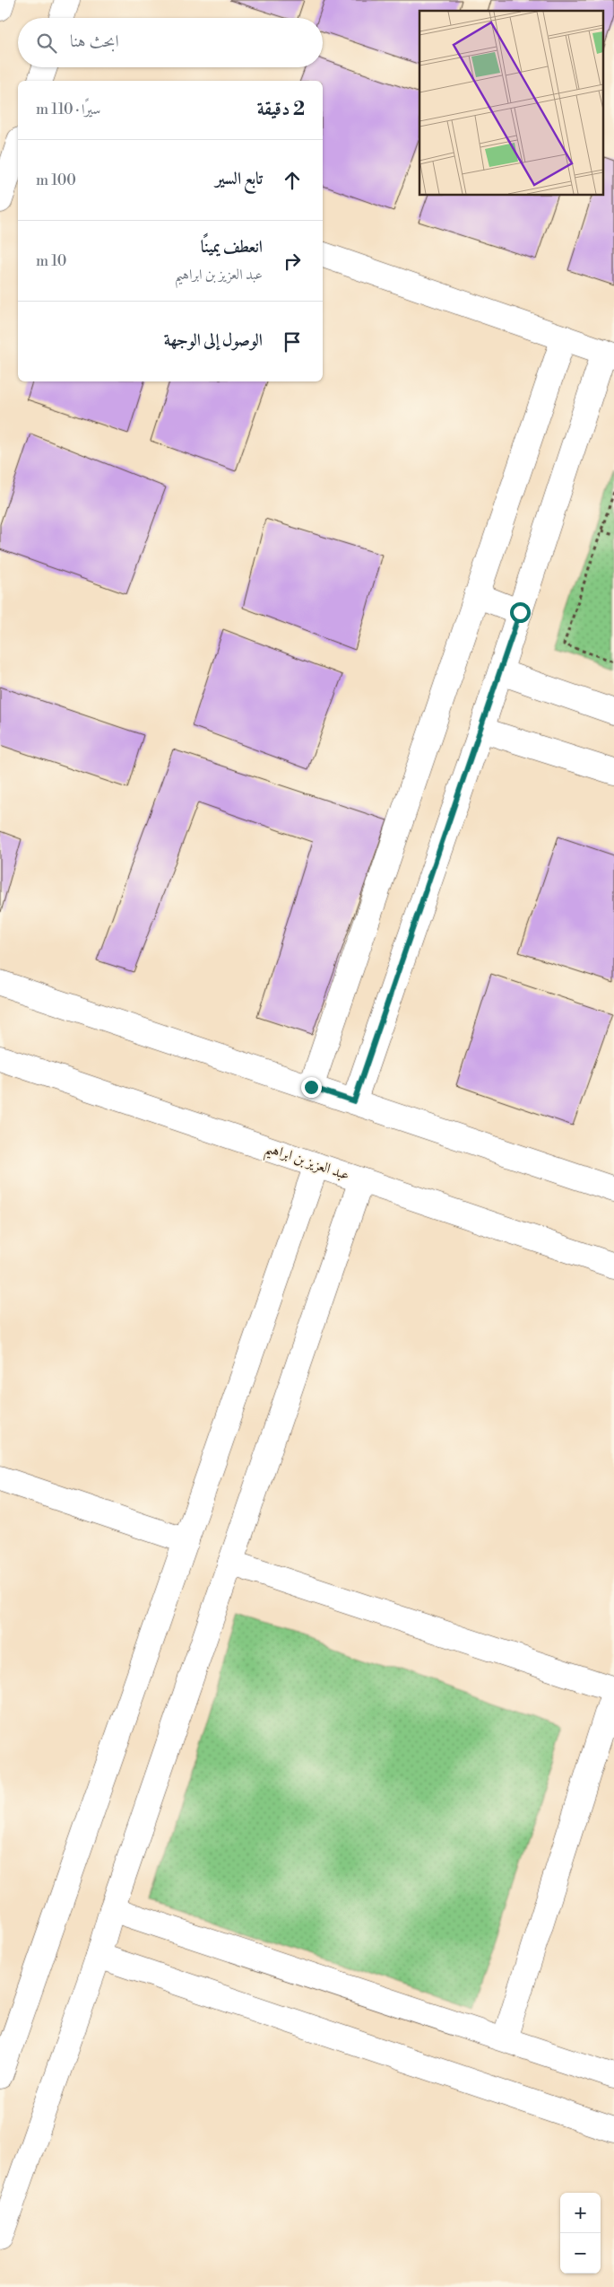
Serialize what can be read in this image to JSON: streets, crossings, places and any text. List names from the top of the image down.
{
  "streets": {
    "street": ["عبد العزيز بن ابراهيم"]
  },
  "page": {
    "search": "ابحث هنا",
    "heading": ["2 دقيقة", "سيرًا · 110 m"],
    "list": [
      ["تابع السير", "100 m"],
      ["انعطف يمينًا", "عبد العزيز بن ابراهيم", "10 m"],
      "الوصول إلى الوجهة"
    ],
    "map_buttons": ["+", "−"]
  }
}
